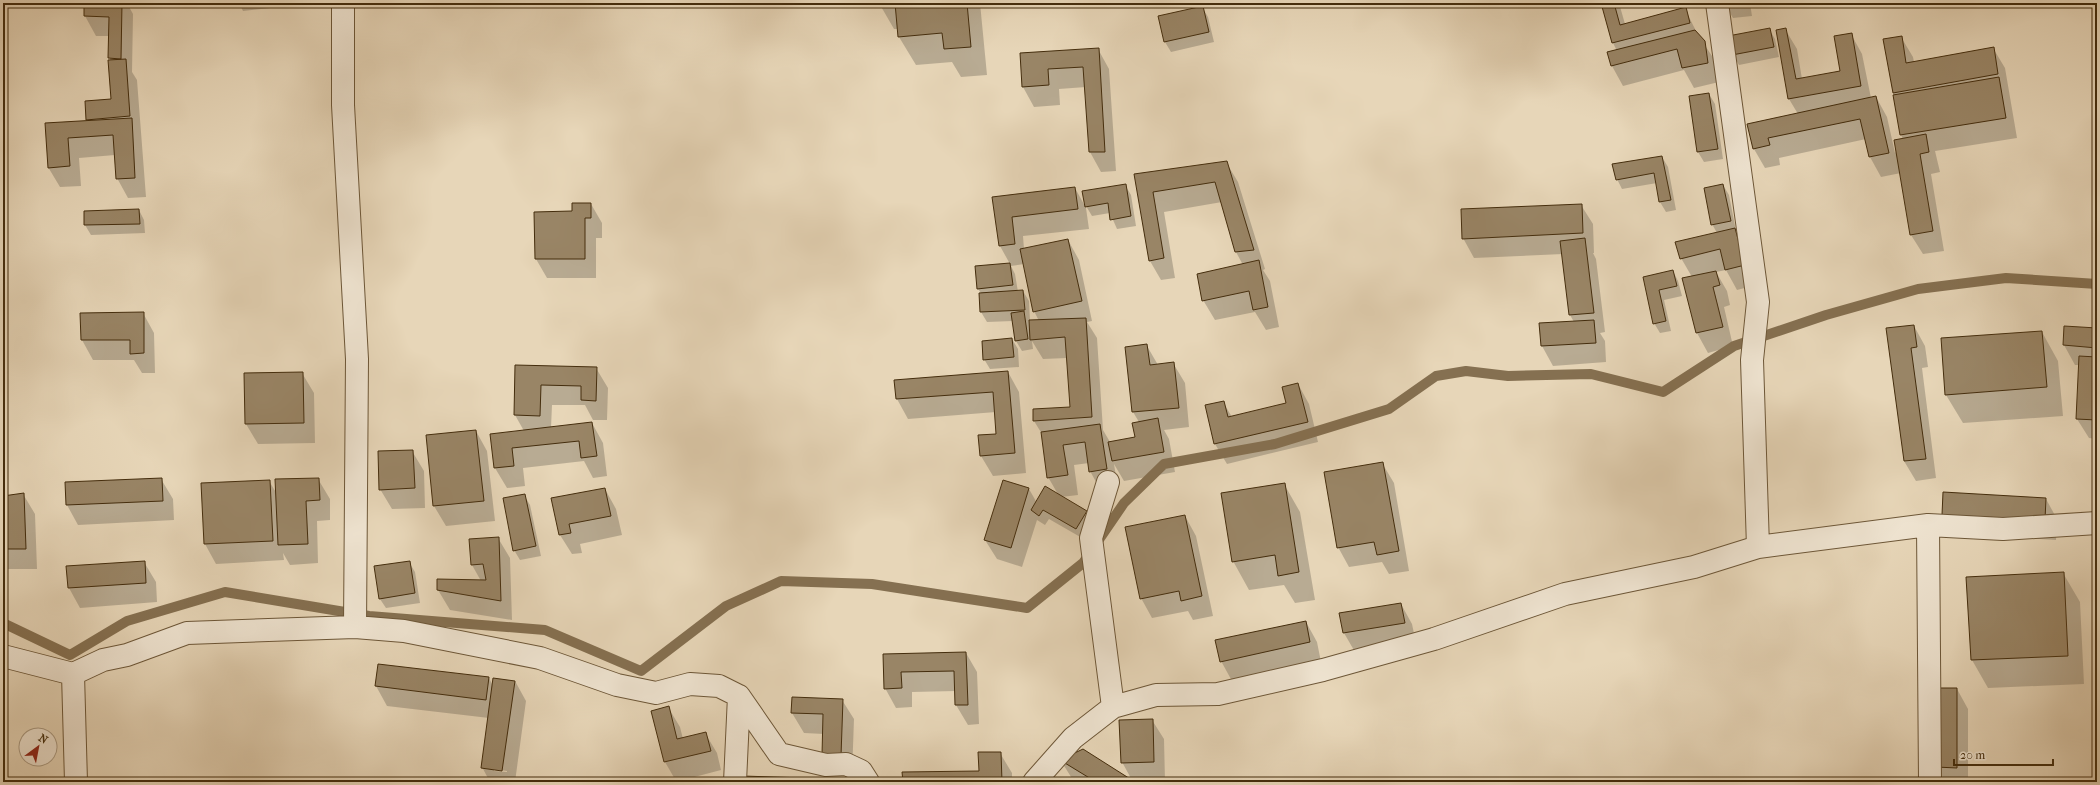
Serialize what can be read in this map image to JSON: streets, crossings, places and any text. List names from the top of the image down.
{
  "scale_bar": "20 m",
  "north": "top right"
}
